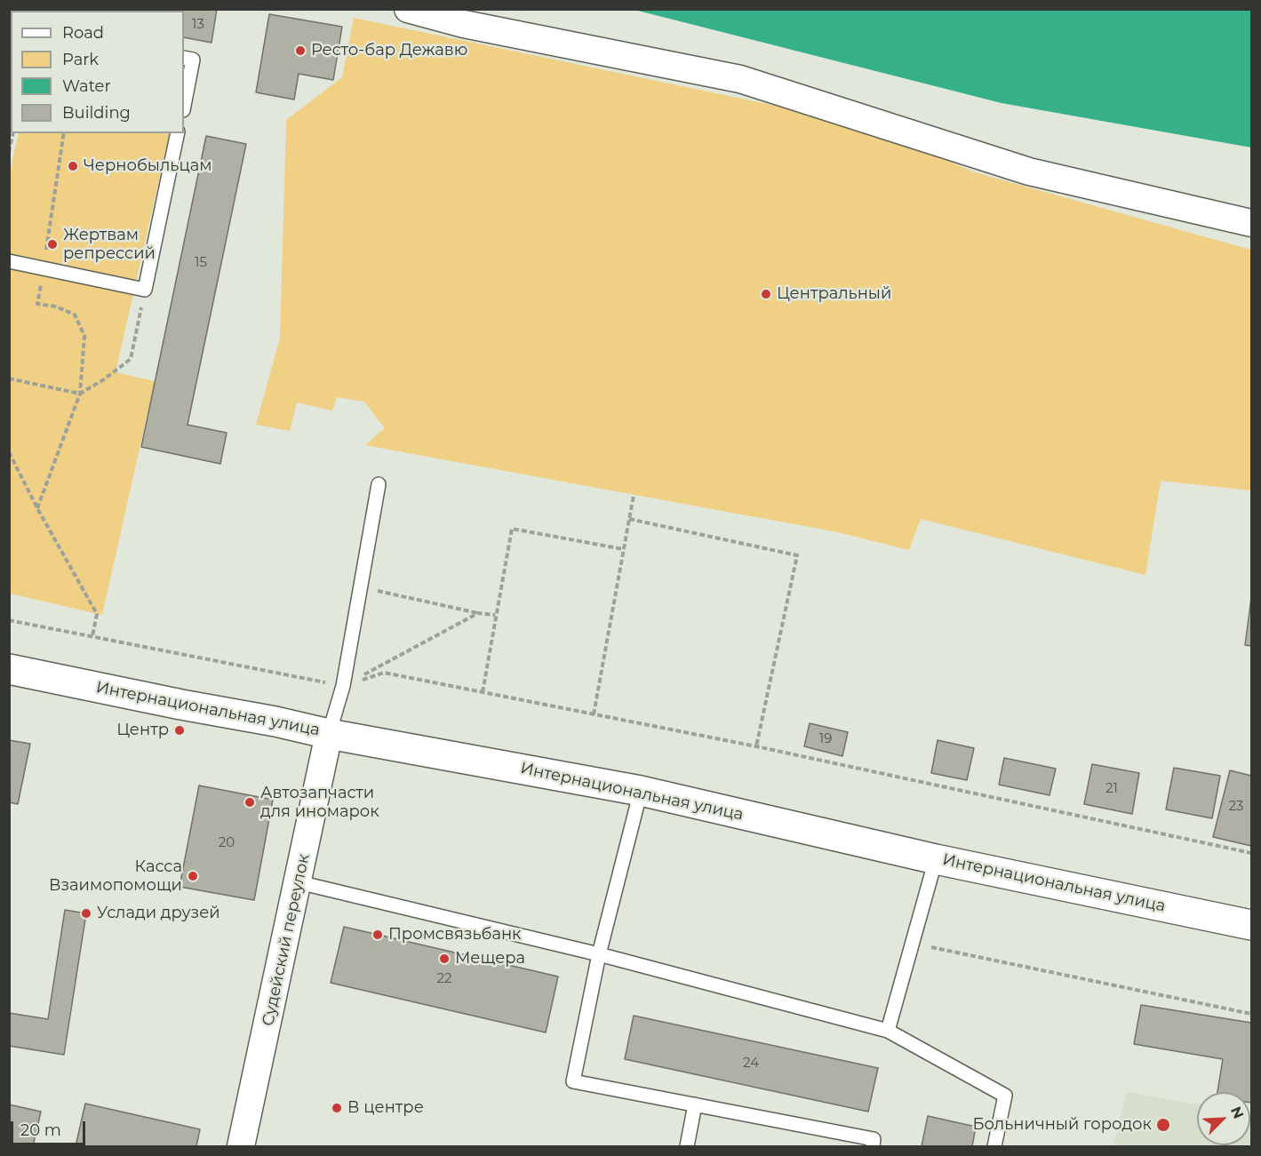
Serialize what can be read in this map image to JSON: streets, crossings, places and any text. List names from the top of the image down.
{
  "streets": {
    "main road": ["Интернациональная улица"],
    "street": ["Судейский переулок"]
  },
  "crossings": [
    ["Интернациональная улица", "Судейский переулок"]
  ],
  "places": [
    "Ресто-бар Дежавю",
    "Чернобыльцам",
    "Жертвам репрессий",
    "Центральный",
    "Центр",
    "Автозапчасти для иномарок",
    "Касса Взаимопомощи",
    "Услади друзей",
    "Промсвязьбанк",
    "Мещера",
    "В центре",
    "Больничный городок"
  ],
  "house_numbers": [
    "13",
    "15",
    "19",
    "21",
    "23",
    "20",
    "22",
    "24"
  ],
  "legend": [
    "Road",
    "Park",
    "Water",
    "Building"
  ],
  "scale_bar": "20 m",
  "north": "top right"
}
